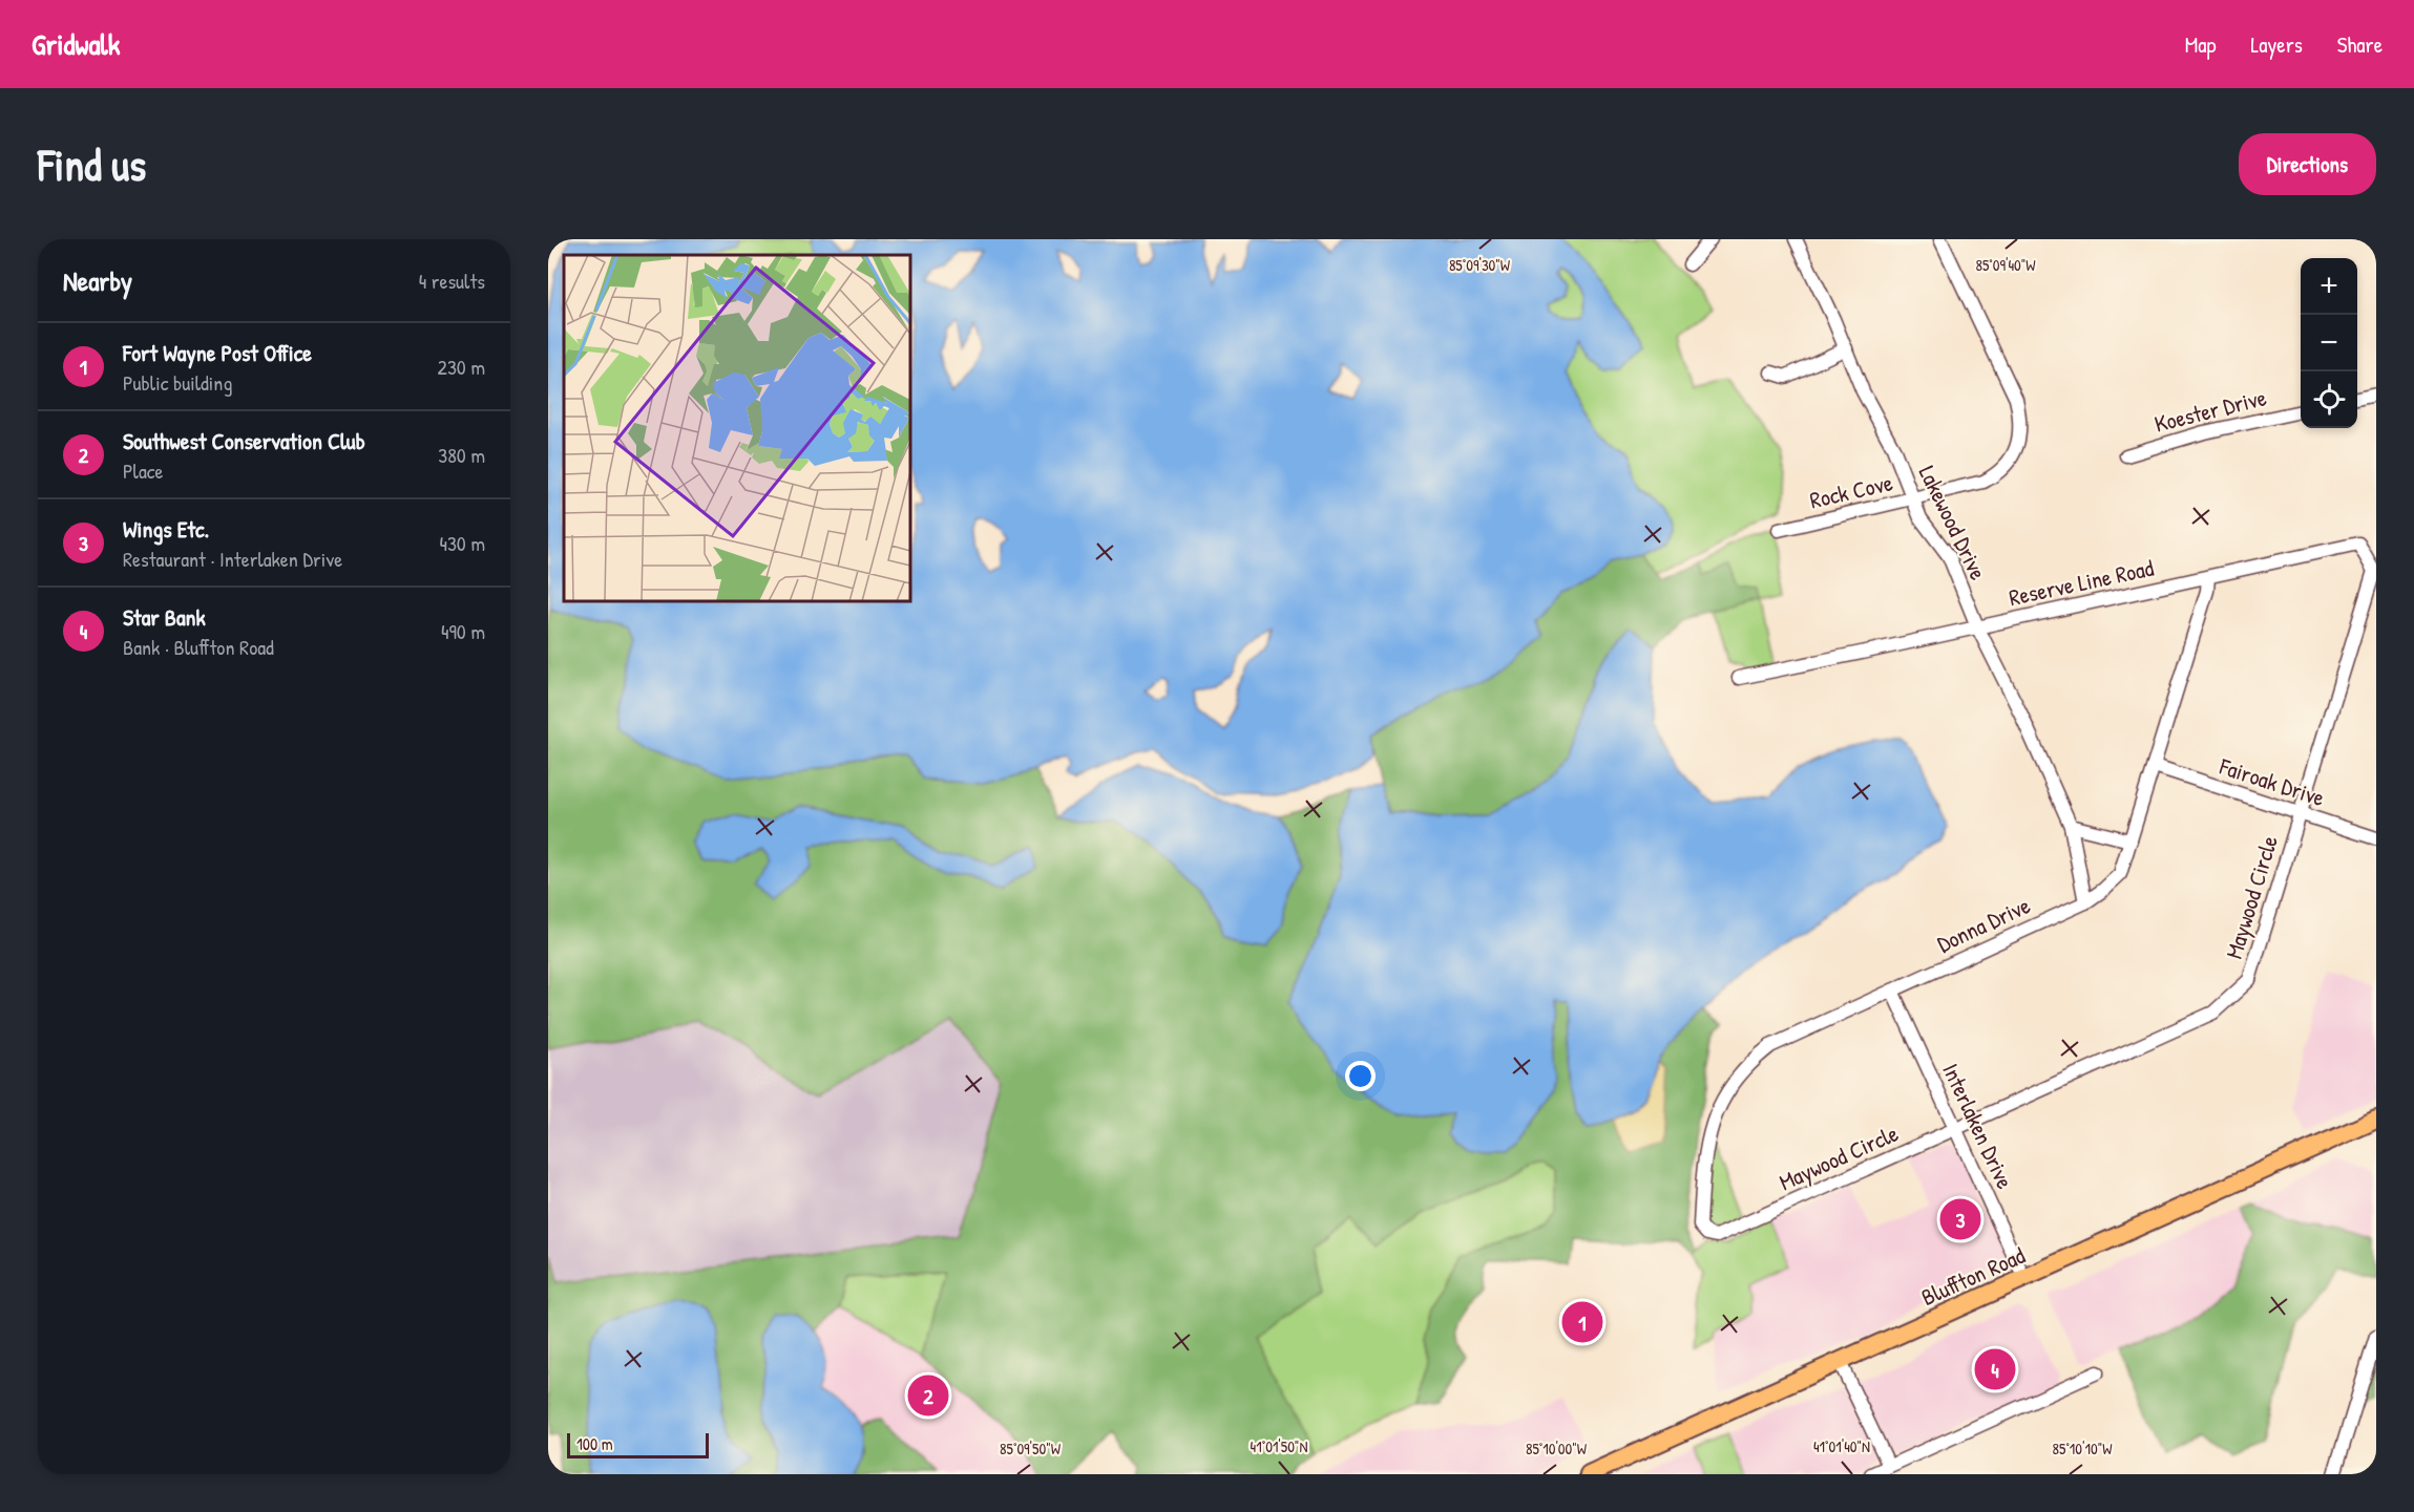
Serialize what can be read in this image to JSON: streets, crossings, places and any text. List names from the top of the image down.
{
  "streets": {
    "main road": ["Bluffton Road"],
    "street": [
      "Koester Drive",
      "Rock Cove",
      "Lakewood Drive",
      "Reserve Line Road",
      "Fairoak Drive",
      "Maywood Circle",
      "Donna Drive",
      "Interlaken Drive"
    ]
  },
  "crossings": [
    ["Rock Cove", "Lakewood Drive"],
    ["Lakewood Drive", "Reserve Line Road"],
    ["Lakewood Drive", "Donna Drive"],
    ["Reserve Line Road", "Maywood Circle"],
    ["Reserve Line Road", "Donna Drive"],
    ["Fairoak Drive", "Maywood Circle"],
    ["Fairoak Drive", "Donna Drive"],
    ["Maywood Circle", "Donna Drive"],
    ["Maywood Circle", "Interlaken Drive"],
    ["Donna Drive", "Interlaken Drive"],
    ["Interlaken Drive", "Bluffton Road"]
  ],
  "scale_bar": "100 m",
  "page": {
    "header": "Gridwalk",
    "nav": ["Map", "Layers", "Share"],
    "buttons": "Directions",
    "title": "Find us",
    "heading": ["Nearby", "4 results"],
    "map_buttons": ["+", "−"],
    "list": [
      {
        "mark": "1",
        "name": "Fort Wayne Post Office",
        "note": "Public building",
        "value": "230 m"
      },
      {
        "mark": "2",
        "name": "Southwest Conservation Club",
        "note": "Place",
        "value": "380 m"
      },
      {
        "mark": "3",
        "name": "Wings Etc.",
        "note": "Restaurant · Interlaken Drive",
        "value": "430 m"
      },
      {
        "mark": "4",
        "name": "Star Bank",
        "note": "Bank · Bluffton Road",
        "value": "490 m"
      }
    ],
    "pins": [
      "3",
      "1",
      "4",
      "2"
    ],
    "scale": "100 m"
  },
  "coordinates": [
    "85°09'30\"W",
    "85°09'40\"W",
    "41°01'50\"N",
    "41°01'40\"N",
    "85°09'50\"W",
    "85°10'00\"W",
    "85°10'10\"W"
  ]
}
